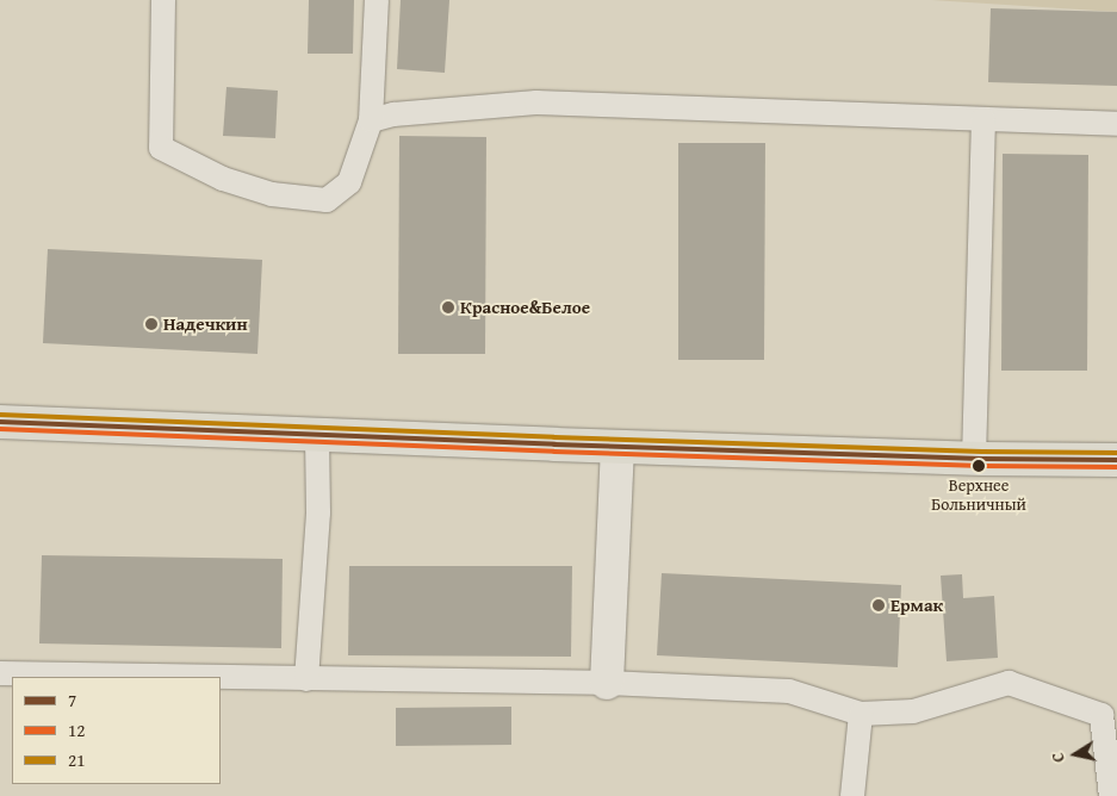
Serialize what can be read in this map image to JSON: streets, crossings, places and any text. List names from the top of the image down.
{
  "places": [
    "Красное&Белое",
    "Надечкин",
    "Верхнее Больничный",
    "Ермак"
  ],
  "lines": ["transit line 21", "transit line 7", "transit line 12"],
  "legend": ["7", "12", "21"],
  "north": "left"
}
